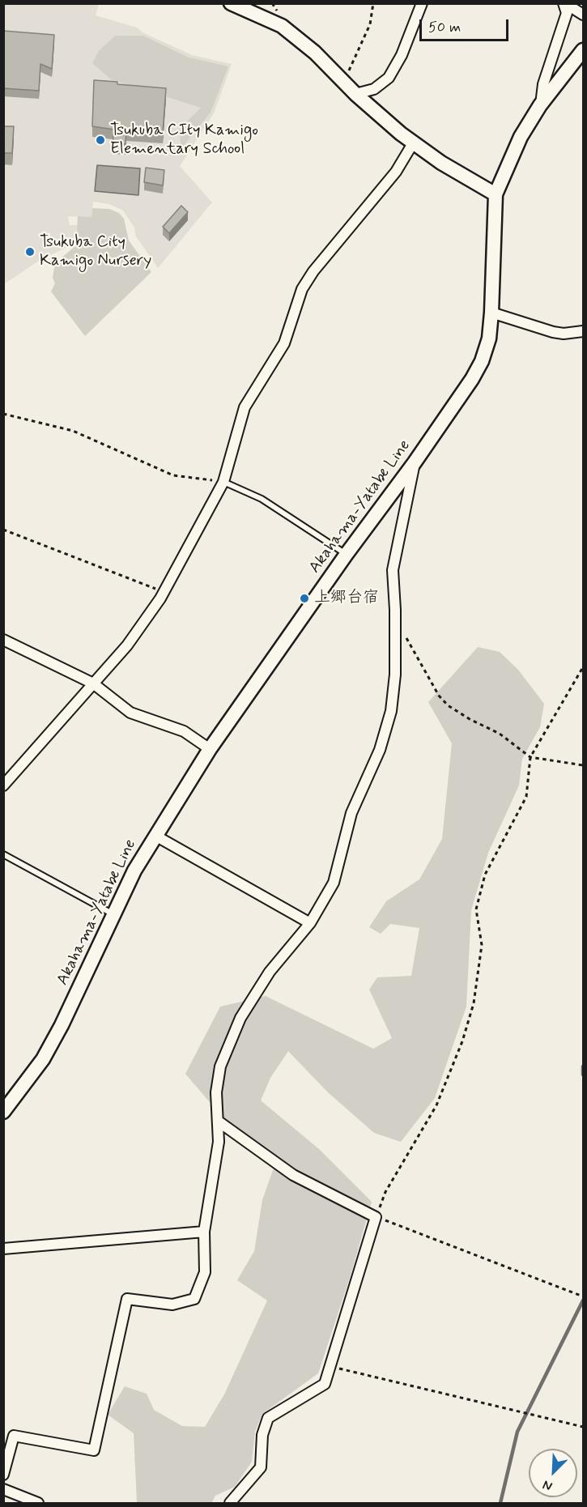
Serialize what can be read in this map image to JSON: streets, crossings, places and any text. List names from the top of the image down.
{
  "streets": {
    "main road": ["Akahama-Yatabe Line"]
  },
  "places": ["Tsukuba CIty Kamigo Elementary School", "Tsukuba City Kamigo Nursery", "上郷台宿"],
  "scale_bar": "50 m",
  "north": "bottom left"
}
